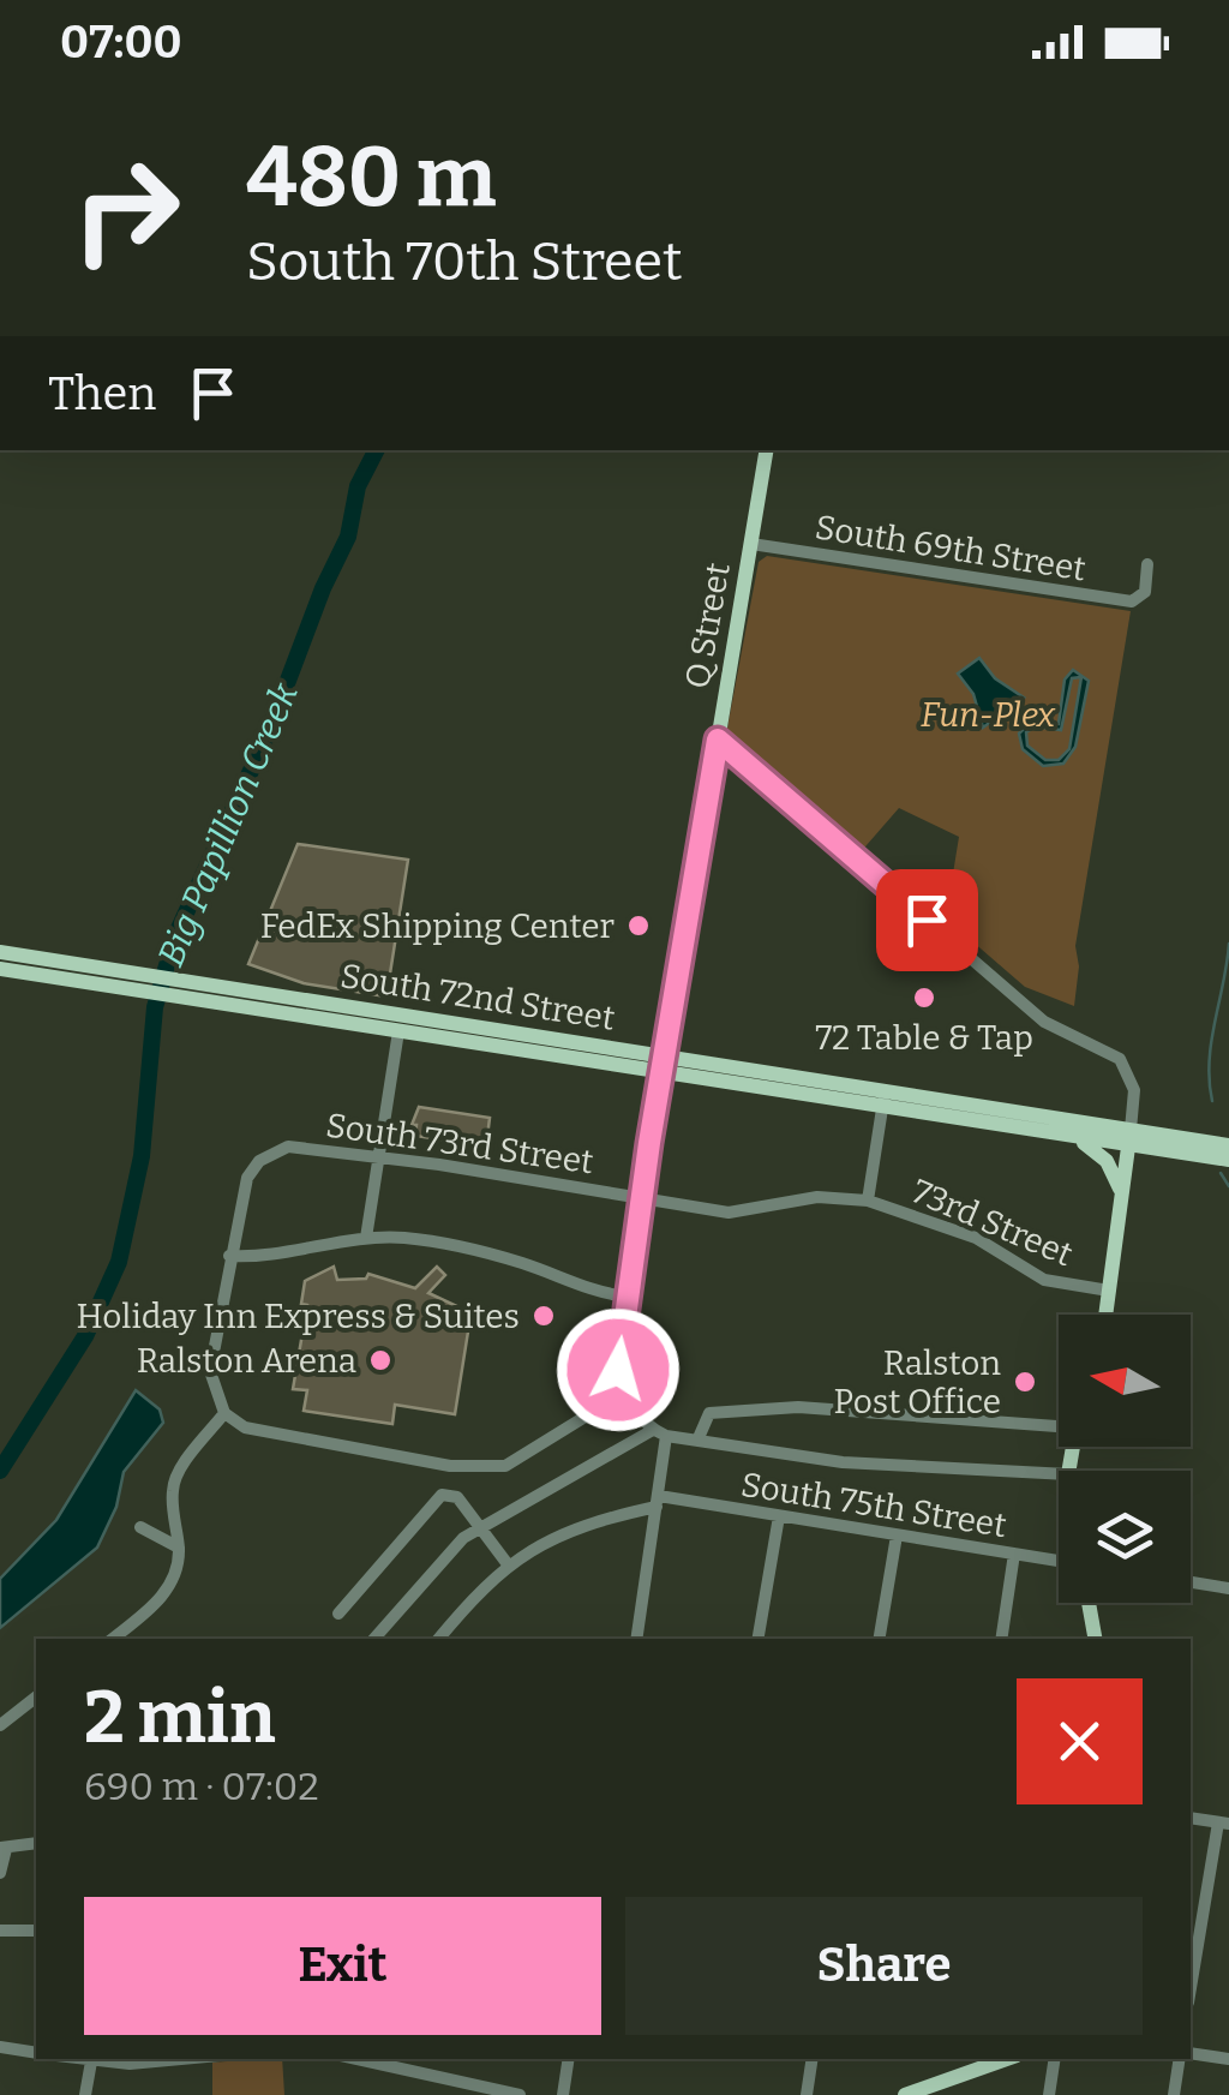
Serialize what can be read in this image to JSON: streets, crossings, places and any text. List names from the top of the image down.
{
  "streets": {
    "main road": ["Q Street", "South 72nd Street"],
    "street": [
      "South 69th Street",
      "South 73rd Street",
      "73rd Street",
      "South 75th Street"
    ]
  },
  "crossings": [
    ["South 69th Street", "Q Street"],
    ["Q Street", "South 72nd Street"],
    ["Q Street", "South 73rd Street"],
    ["Q Street", "73rd Street"],
    ["South 73rd Street", "73rd Street"]
  ],
  "water": ["Big Papillion Creek"],
  "parks": ["Fun-Plex"],
  "places": [
    "FedEx Shipping Center",
    "72 Table & Tap",
    "Holiday Inn Express & Suites",
    "Ralston Arena",
    "Ralston Post Office"
  ],
  "north": "left",
  "page": {
    "status": "07:00",
    "turn": ["480 m", "South 70th Street"],
    "then": "Then",
    "heading": ["2 min", "690 m · 07:02"],
    "buttons": ["Exit", "Share"]
  }
}
